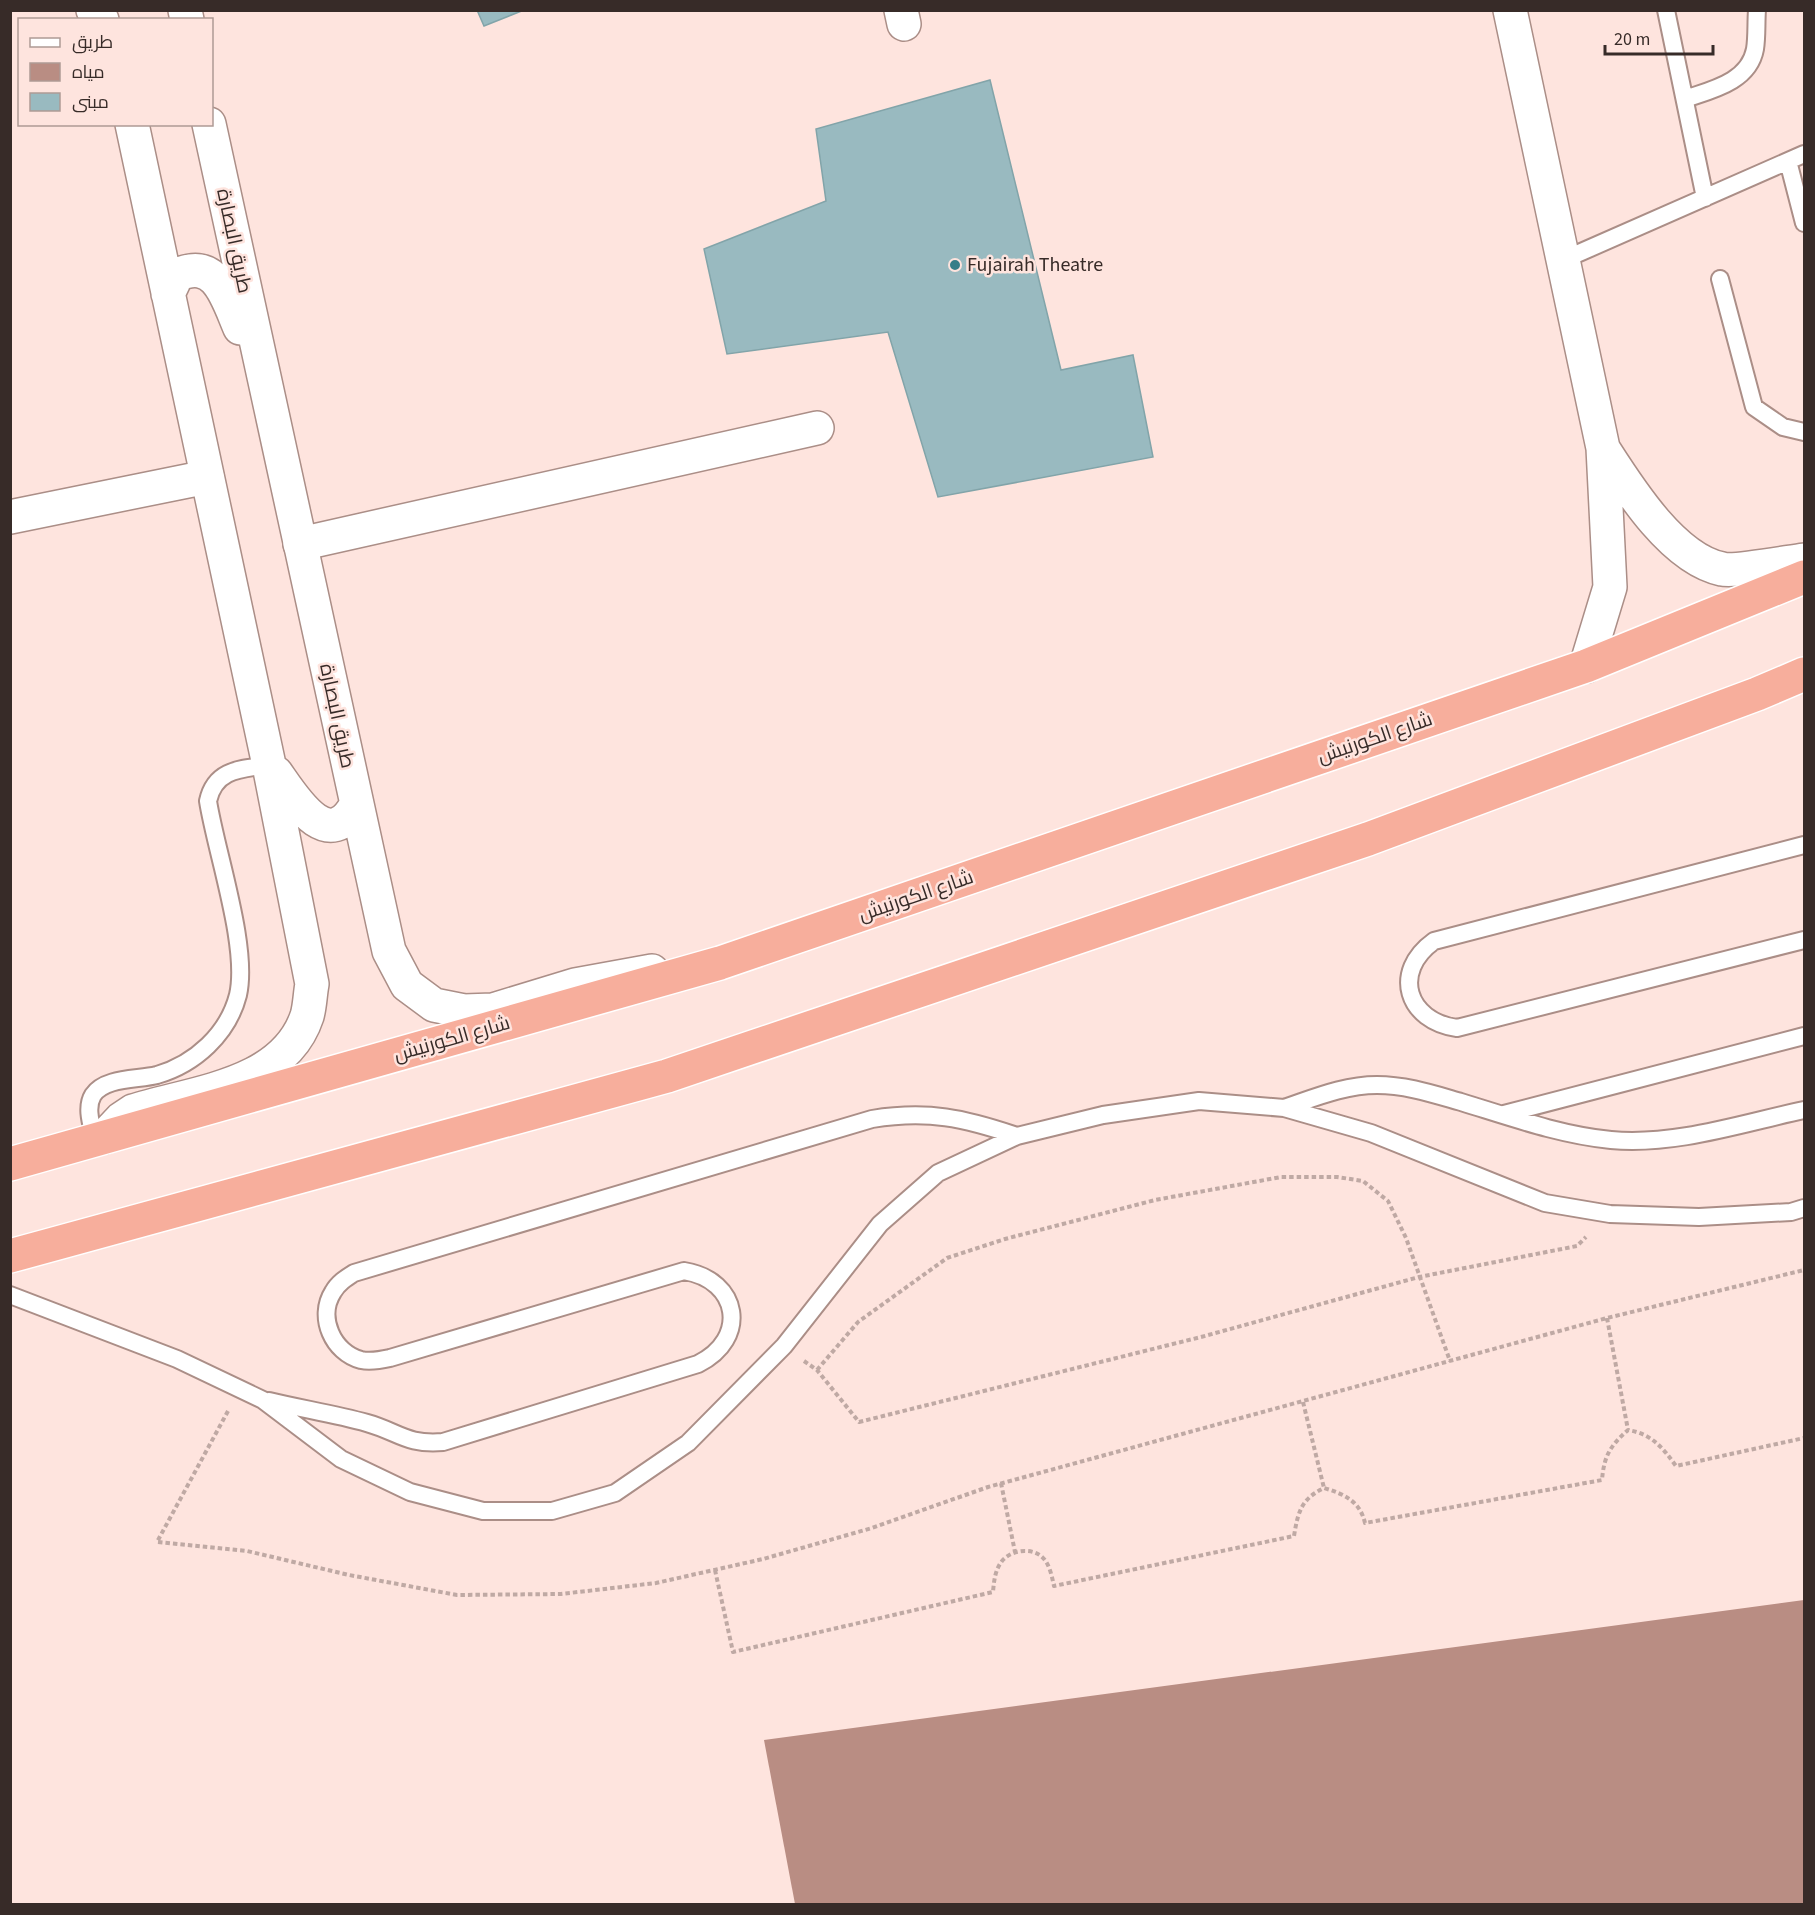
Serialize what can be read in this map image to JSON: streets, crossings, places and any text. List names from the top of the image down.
{
  "streets": {
    "highway": ["شارع الكورنيش"],
    "street": ["طريق البصارة"]
  },
  "crossings": [
    ["طريق البصارة", "شارع الكورنيش"]
  ],
  "places": ["Fujairah Theatre"],
  "legend": ["طريق", "مياه", "مبنى"],
  "scale_bar": "20 m"
}
